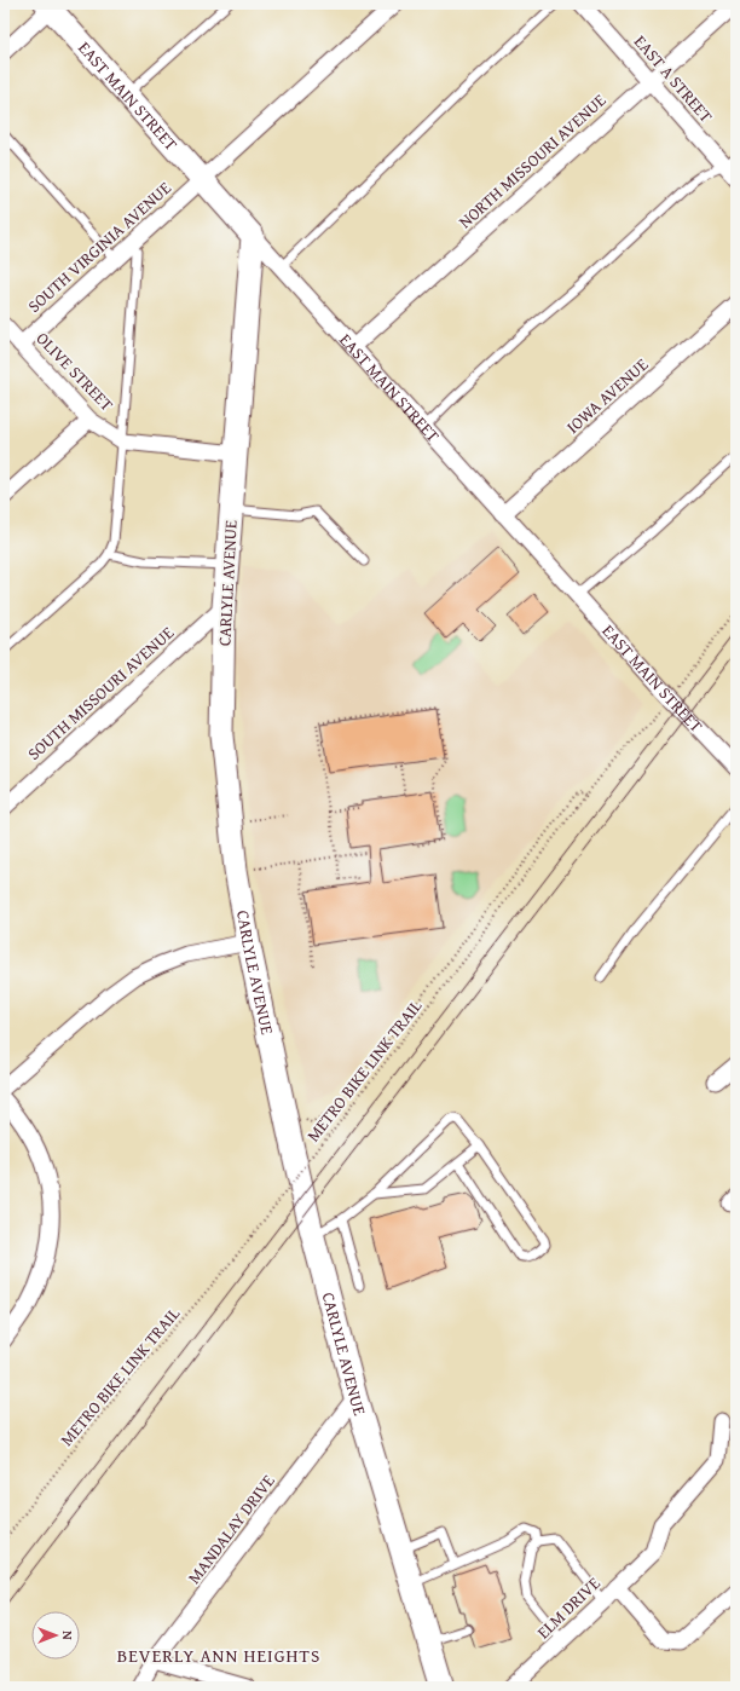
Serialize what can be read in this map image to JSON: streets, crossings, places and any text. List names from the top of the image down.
{
  "streets": {
    "main road": ["EAST MAIN STREET", "CARLYLE AVENUE"],
    "street": [
      "EAST A STREET",
      "NORTH MISSOURI AVENUE",
      "SOUTH VIRGINIA AVENUE",
      "OLIVE STREET",
      "IOWA AVENUE",
      "SOUTH MISSOURI AVENUE",
      "MANDALAY DRIVE",
      "ELM DRIVE"
    ],
    "path": ["METRO BIKE LINK TRAIL"]
  },
  "crossings": [
    ["EAST A STREET", "NORTH MISSOURI AVENUE"],
    ["EAST MAIN STREET", "NORTH MISSOURI AVENUE"],
    ["EAST MAIN STREET", "SOUTH VIRGINIA AVENUE"],
    ["EAST MAIN STREET", "IOWA AVENUE"],
    ["EAST MAIN STREET", "CARLYLE AVENUE"],
    ["EAST MAIN STREET", "METRO BIKE LINK TRAIL"],
    ["SOUTH VIRGINIA AVENUE", "OLIVE STREET"],
    ["OLIVE STREET", "CARLYLE AVENUE"],
    ["CARLYLE AVENUE", "SOUTH MISSOURI AVENUE"],
    ["CARLYLE AVENUE", "MANDALAY DRIVE"]
  ],
  "districts": ["BEVERLY ANN HEIGHTS"],
  "north": "right"
}
